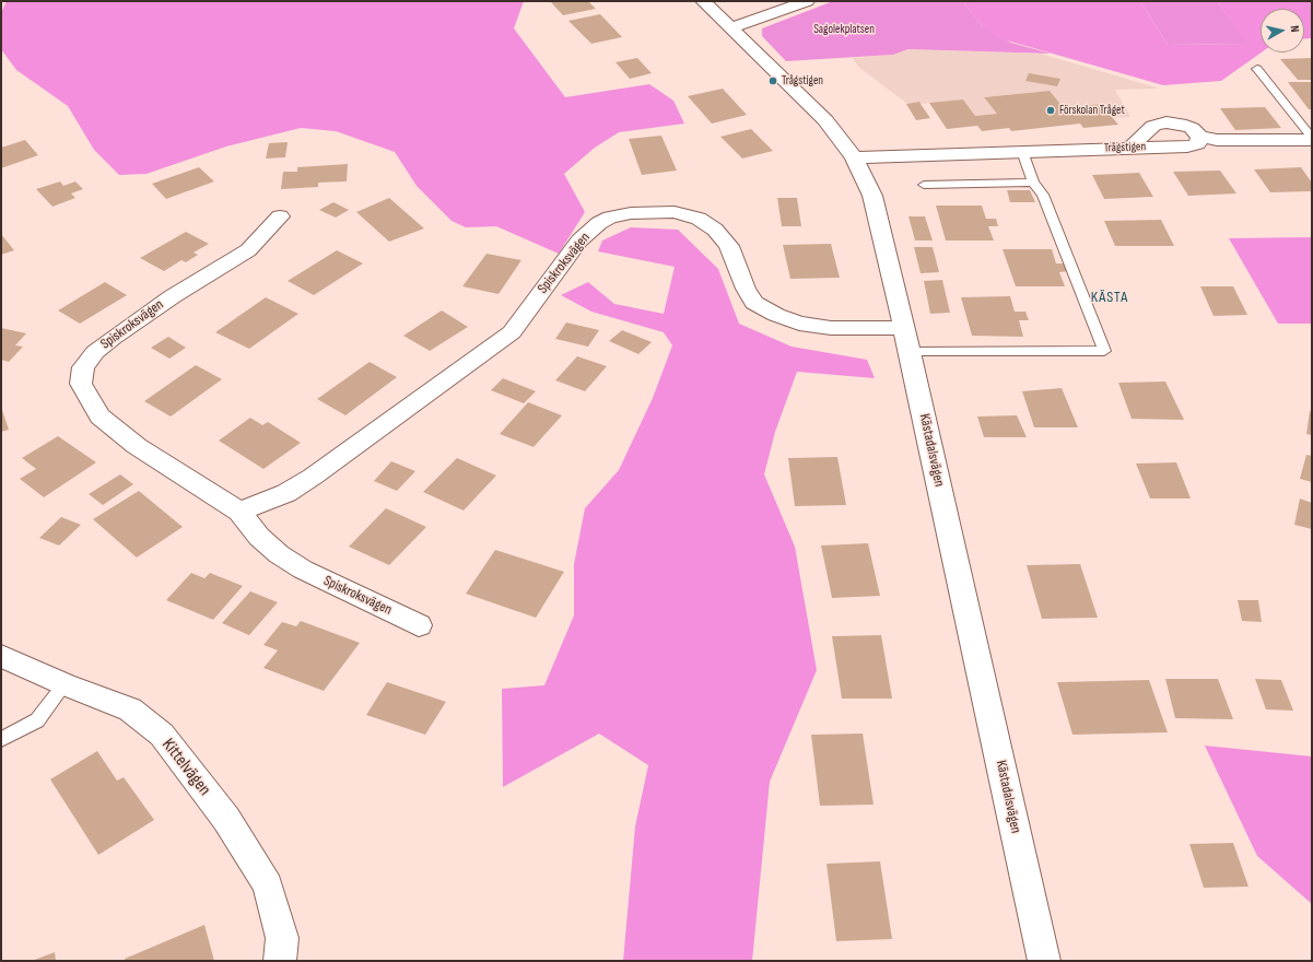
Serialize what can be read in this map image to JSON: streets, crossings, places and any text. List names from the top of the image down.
{
  "streets": {
    "street": [
      "Trågstigen",
      "Spiskroksvägen",
      "Kästadalsvägen",
      "Kittelvägen"
    ]
  },
  "crossings": [
    ["Trågstigen", "Kästadalsvägen"],
    ["Spiskroksvägen", "Kästadalsvägen"]
  ],
  "districts": ["KÄSTA"],
  "parks": ["Sagolekplatsen"],
  "places": ["Trågstigen", "Förskolan Tråget"],
  "north": "right"
}
